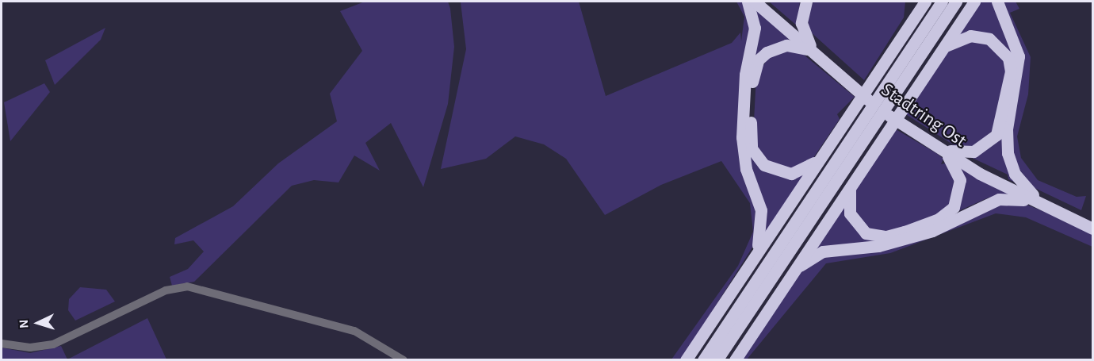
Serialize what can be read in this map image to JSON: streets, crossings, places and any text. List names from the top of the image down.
{
  "streets": {
    "highway": ["Stadtring Ost"]
  },
  "north": "left"
}
